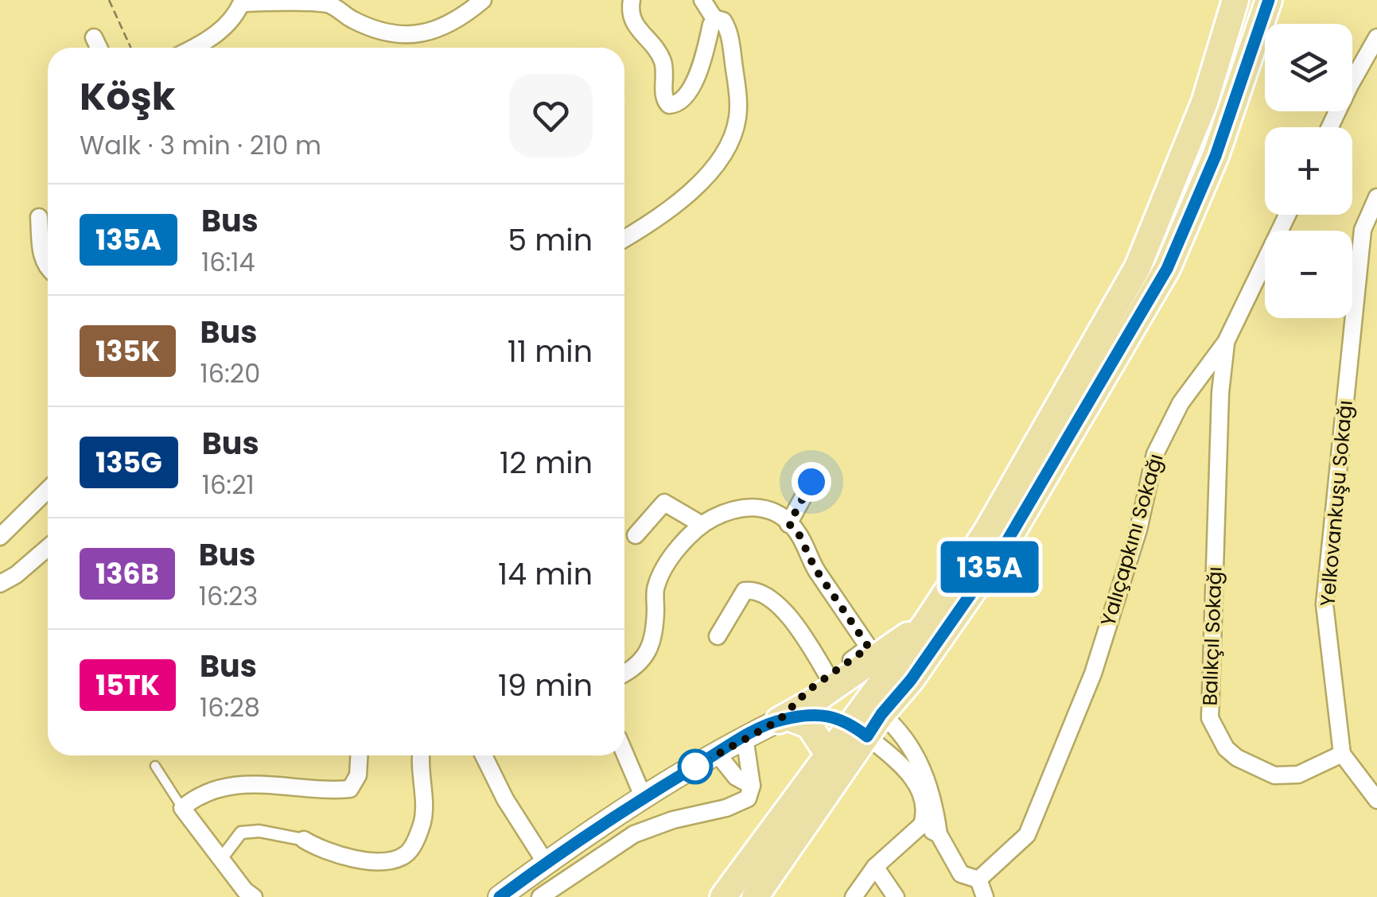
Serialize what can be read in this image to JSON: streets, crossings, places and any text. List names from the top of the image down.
{
  "streets": {
    "street": ["Yelkovankuşu Sokağı", "Yalıçapkını Sokağı", "Balıkçıl Sokağı"]
  },
  "crossings": [
    ["Yelkovankuşu Sokağı", "Balıkçıl Sokağı"],
    ["Yalıçapkını Sokağı", "Balıkçıl Sokağı"]
  ],
  "lines": ["bus line 135A"],
  "page": {
    "on_map": "135A",
    "map_buttons": ["+", "−"],
    "heading": ["Köşk", "Walk · 3 min · 210 m"],
    "list": [
      {
        "mark": "135A",
        "name": "Bus",
        "note": "16:14",
        "value": "5 min"
      },
      {
        "mark": "135K",
        "name": "Bus",
        "note": "16:20",
        "value": "11 min"
      },
      {
        "mark": "135G",
        "name": "Bus",
        "note": "16:21",
        "value": "12 min"
      },
      {
        "mark": "136B",
        "name": "Bus",
        "note": "16:23",
        "value": "14 min"
      },
      {
        "mark": "15TK",
        "name": "Bus",
        "note": "16:28",
        "value": "19 min"
      }
    ]
  }
}
